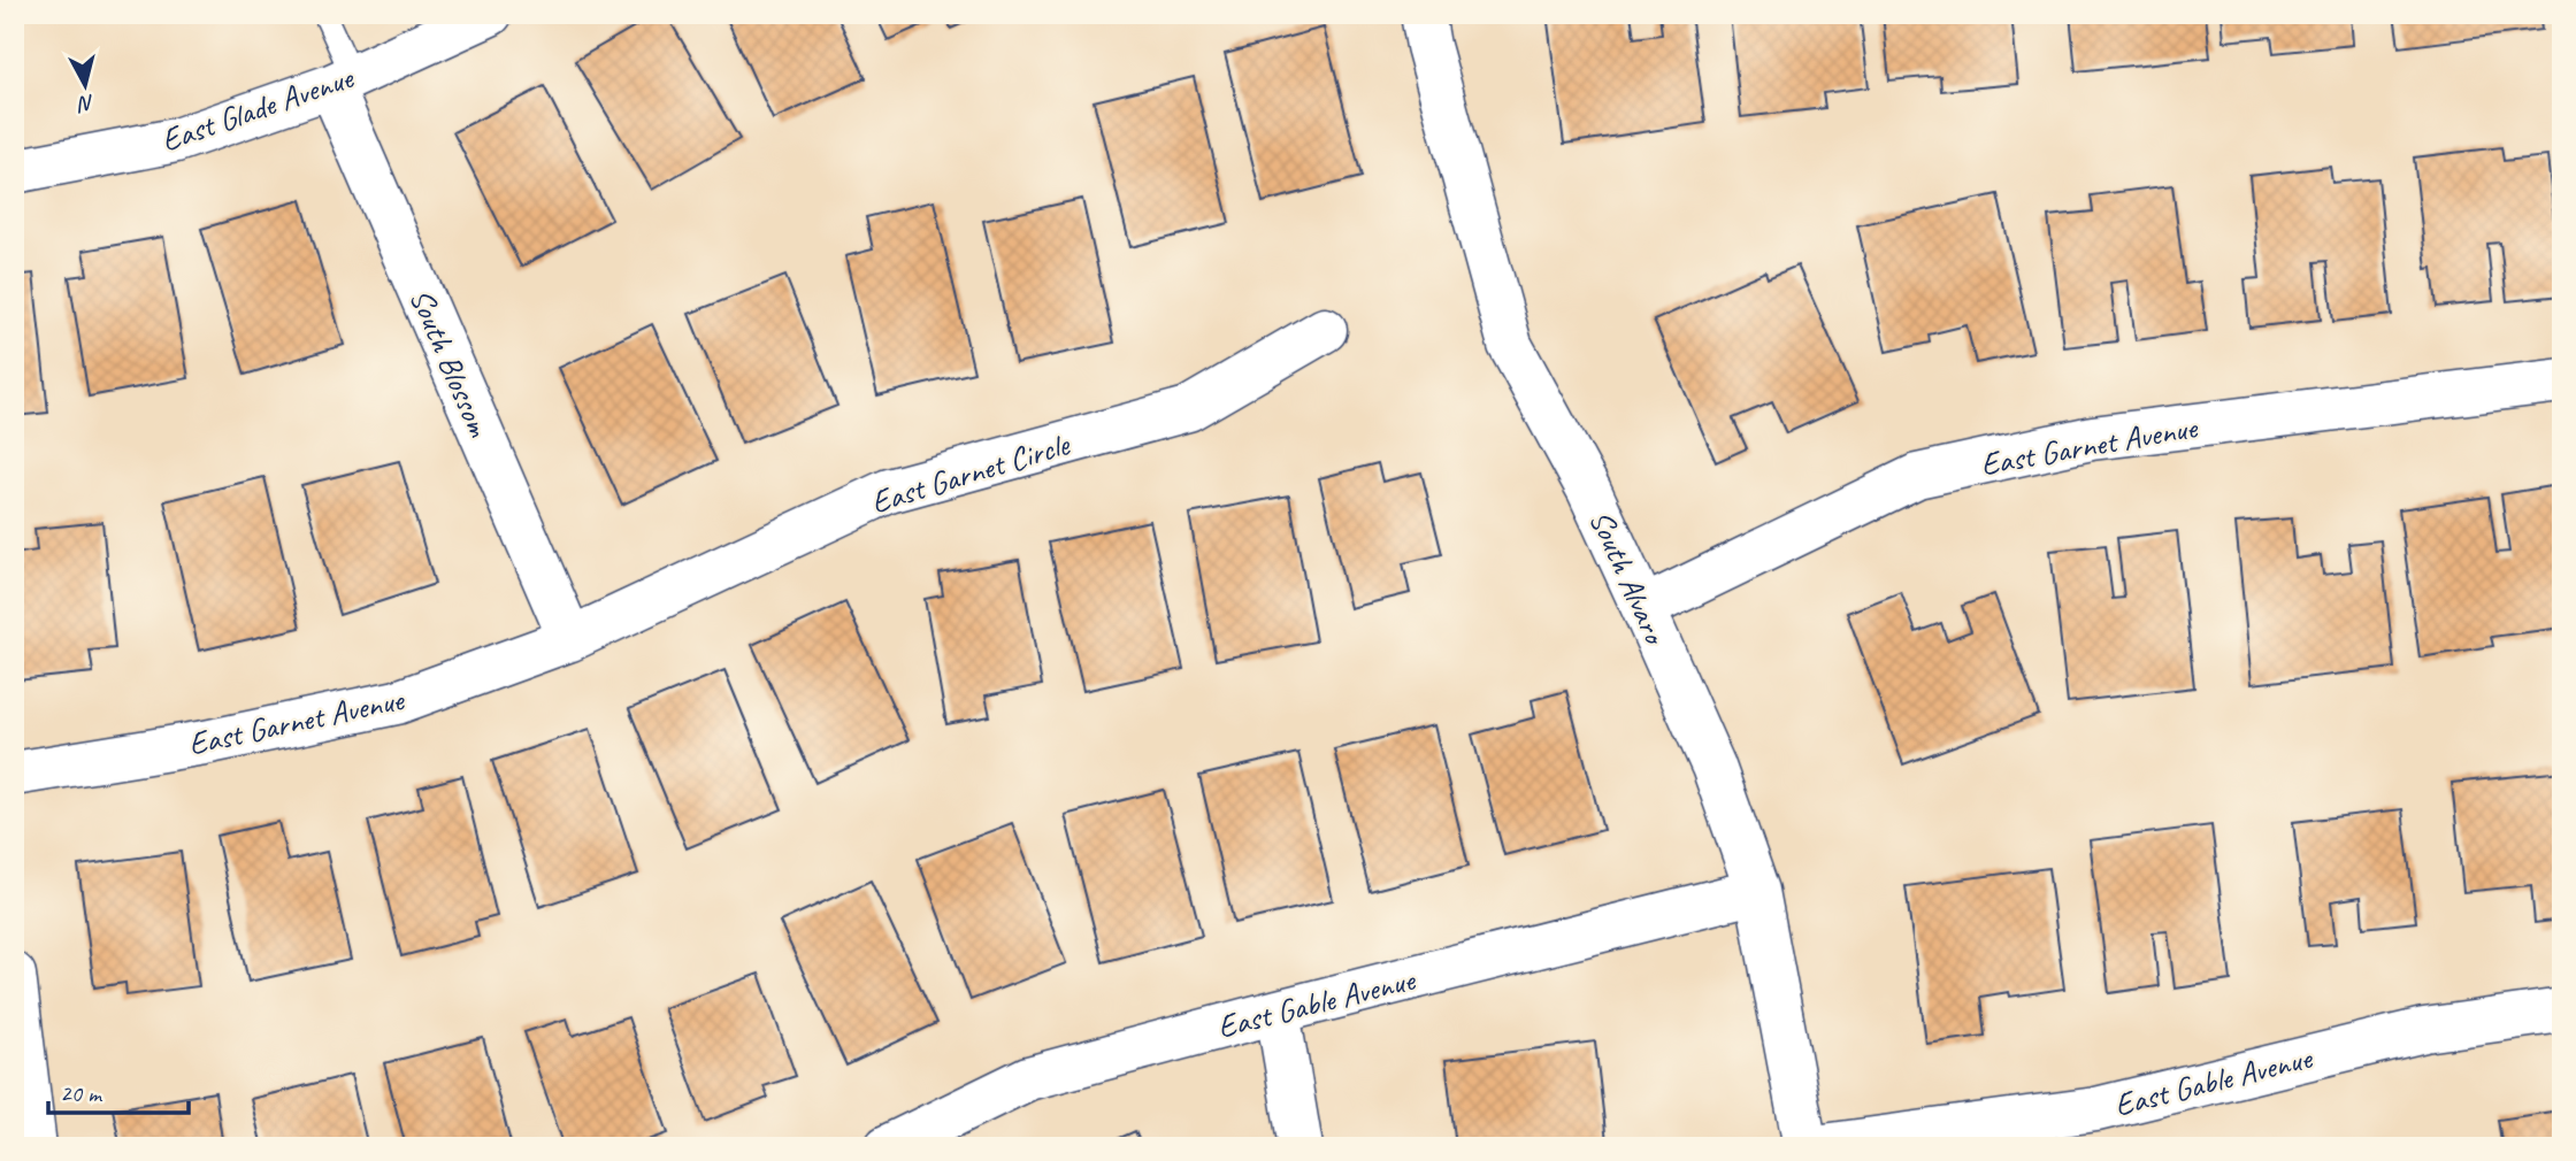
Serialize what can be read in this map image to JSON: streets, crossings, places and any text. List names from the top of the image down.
{
  "streets": {
    "street": [
      "East Glade Avenue",
      "South Blossom",
      "East Garnet Avenue",
      "East Garnet Circle",
      "South Alvaro",
      "East Gable Avenue"
    ]
  },
  "crossings": [
    ["East Glade Avenue", "South Blossom"],
    ["South Blossom", "East Garnet Avenue"],
    ["South Blossom", "East Garnet Circle"],
    ["East Garnet Avenue", "East Garnet Circle"],
    ["East Garnet Avenue", "South Alvaro"],
    ["South Alvaro", "East Gable Avenue"]
  ],
  "scale_bar": "20 m",
  "north": "bottom"
}
